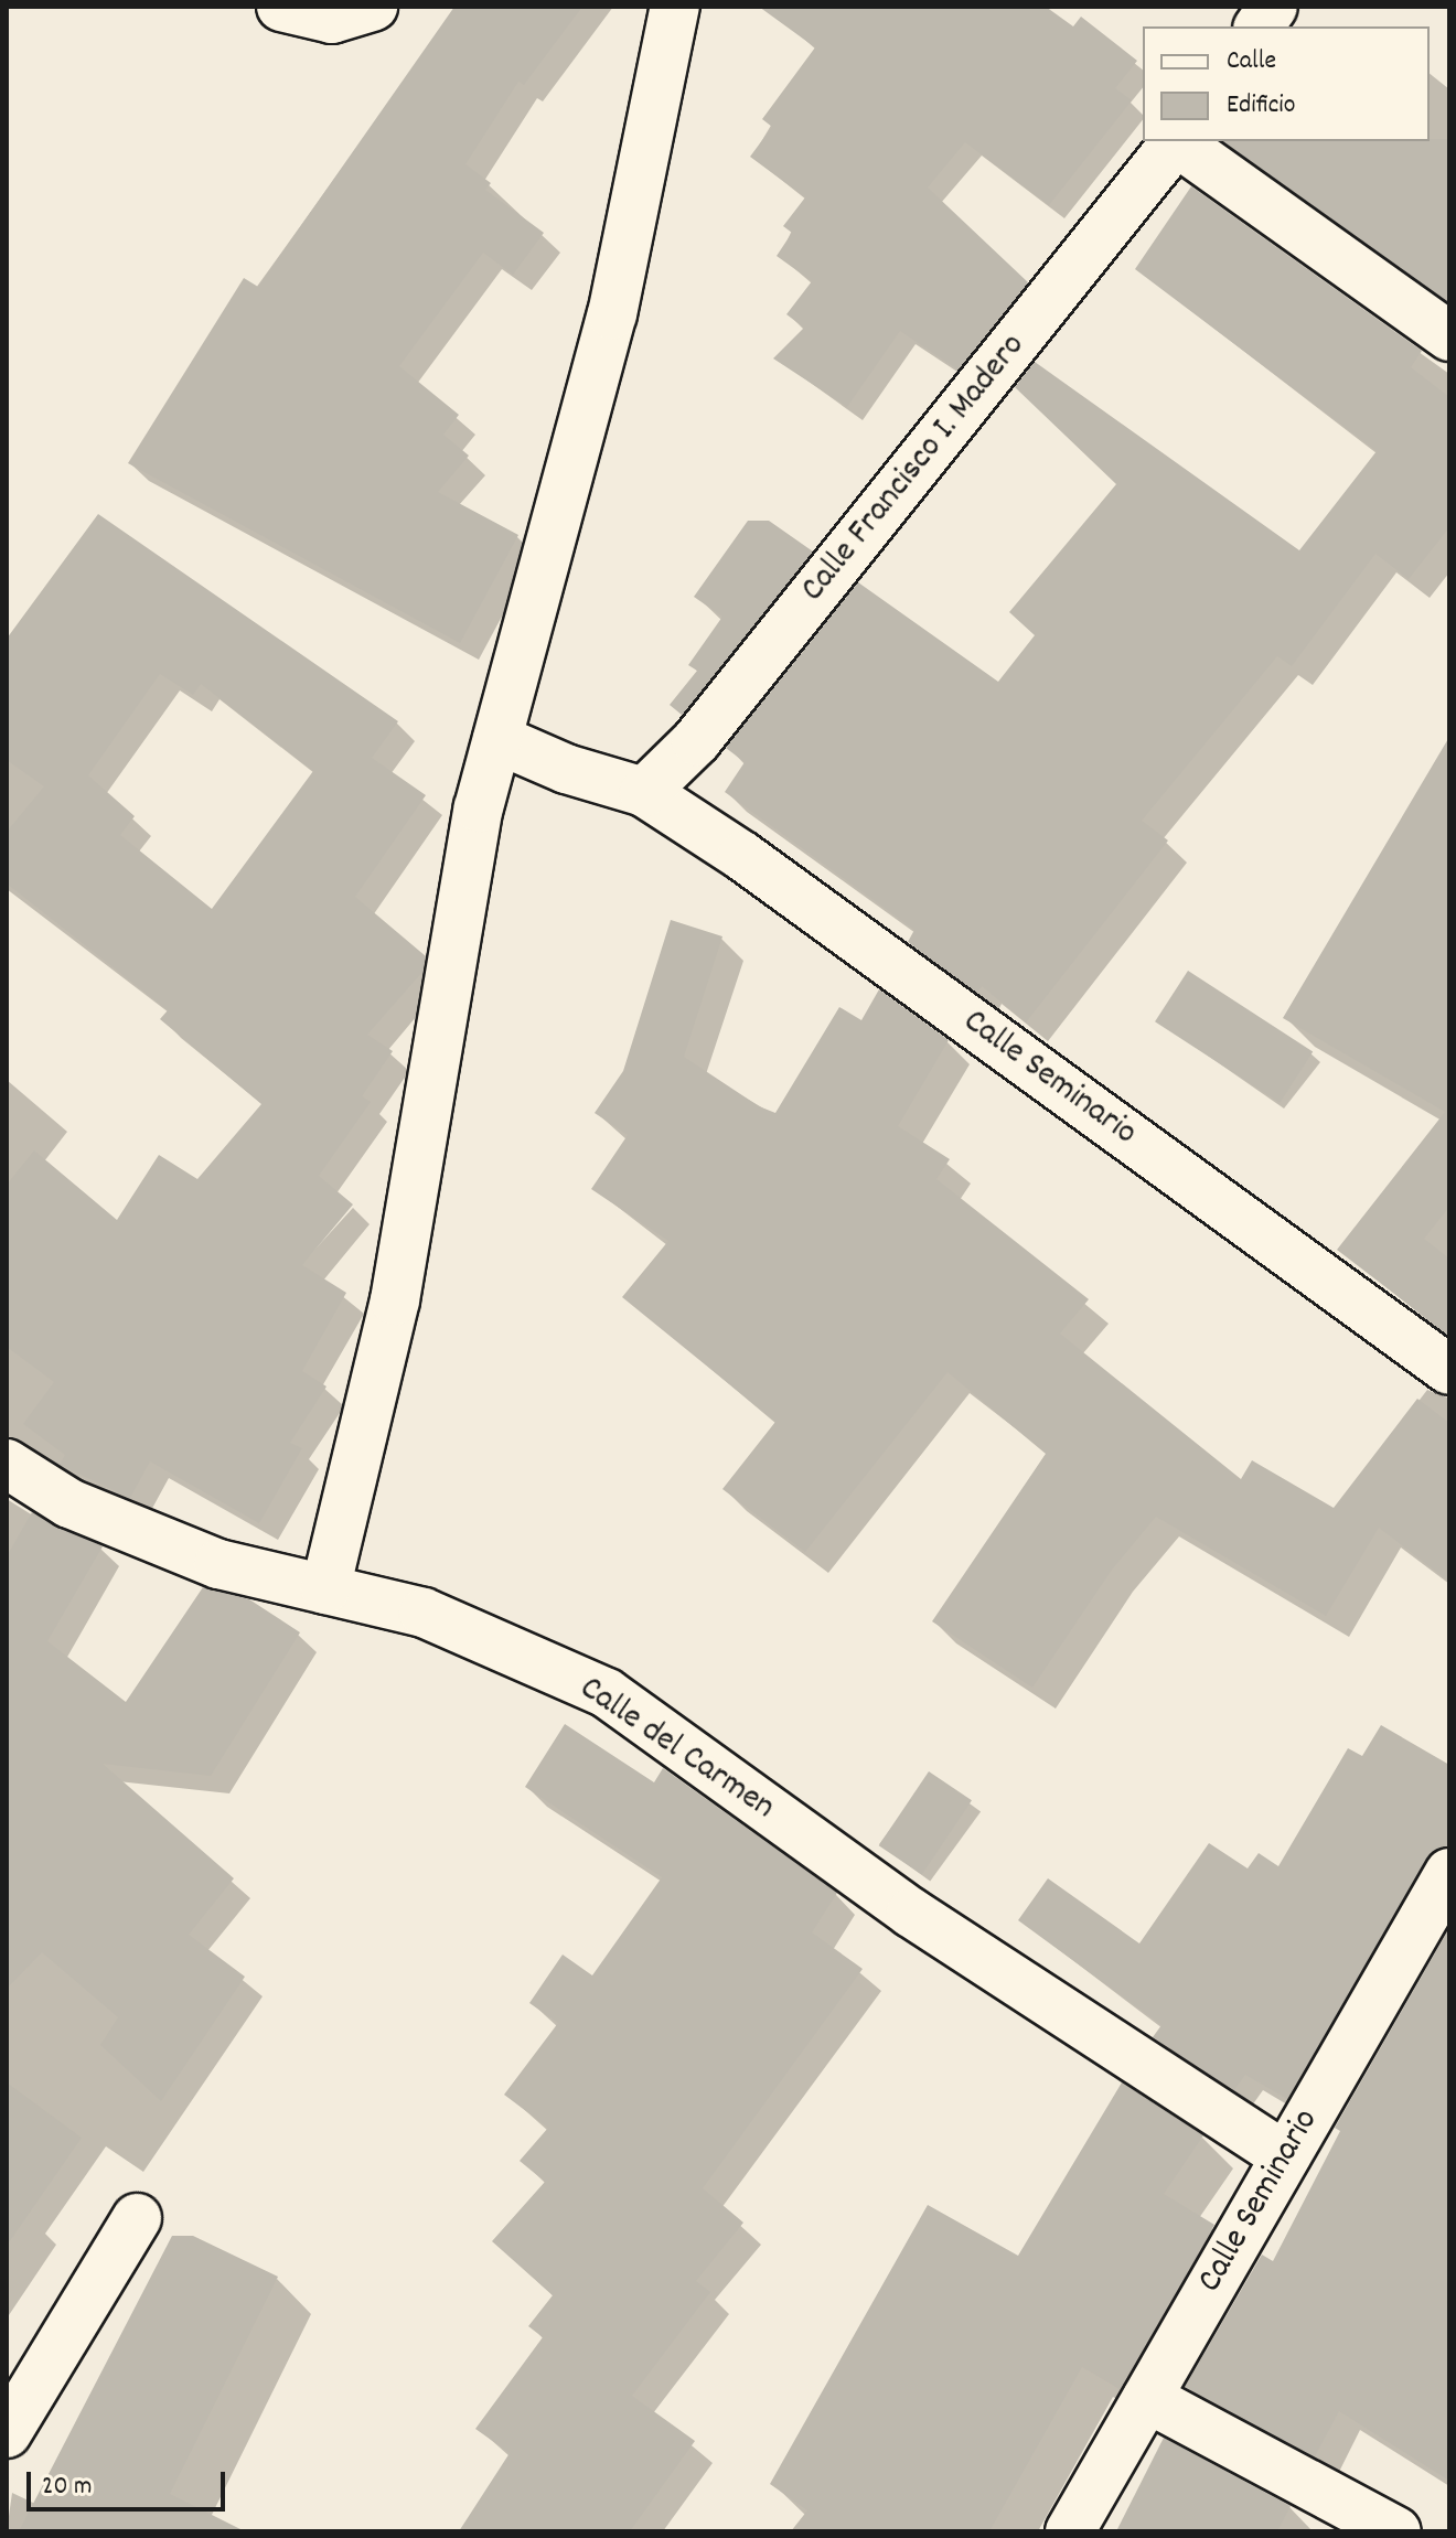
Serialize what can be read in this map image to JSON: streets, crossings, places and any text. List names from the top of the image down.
{
  "streets": {
    "street": ["Calle Francisco I. Madero", "Calle Seminario", "Calle del Carmen"]
  },
  "crossings": [
    ["Calle Francisco I. Madero", "Calle Seminario"],
    ["Calle Seminario", "Calle del Carmen"]
  ],
  "legend": ["Calle", "Edificio"],
  "scale_bar": "20 m"
}
